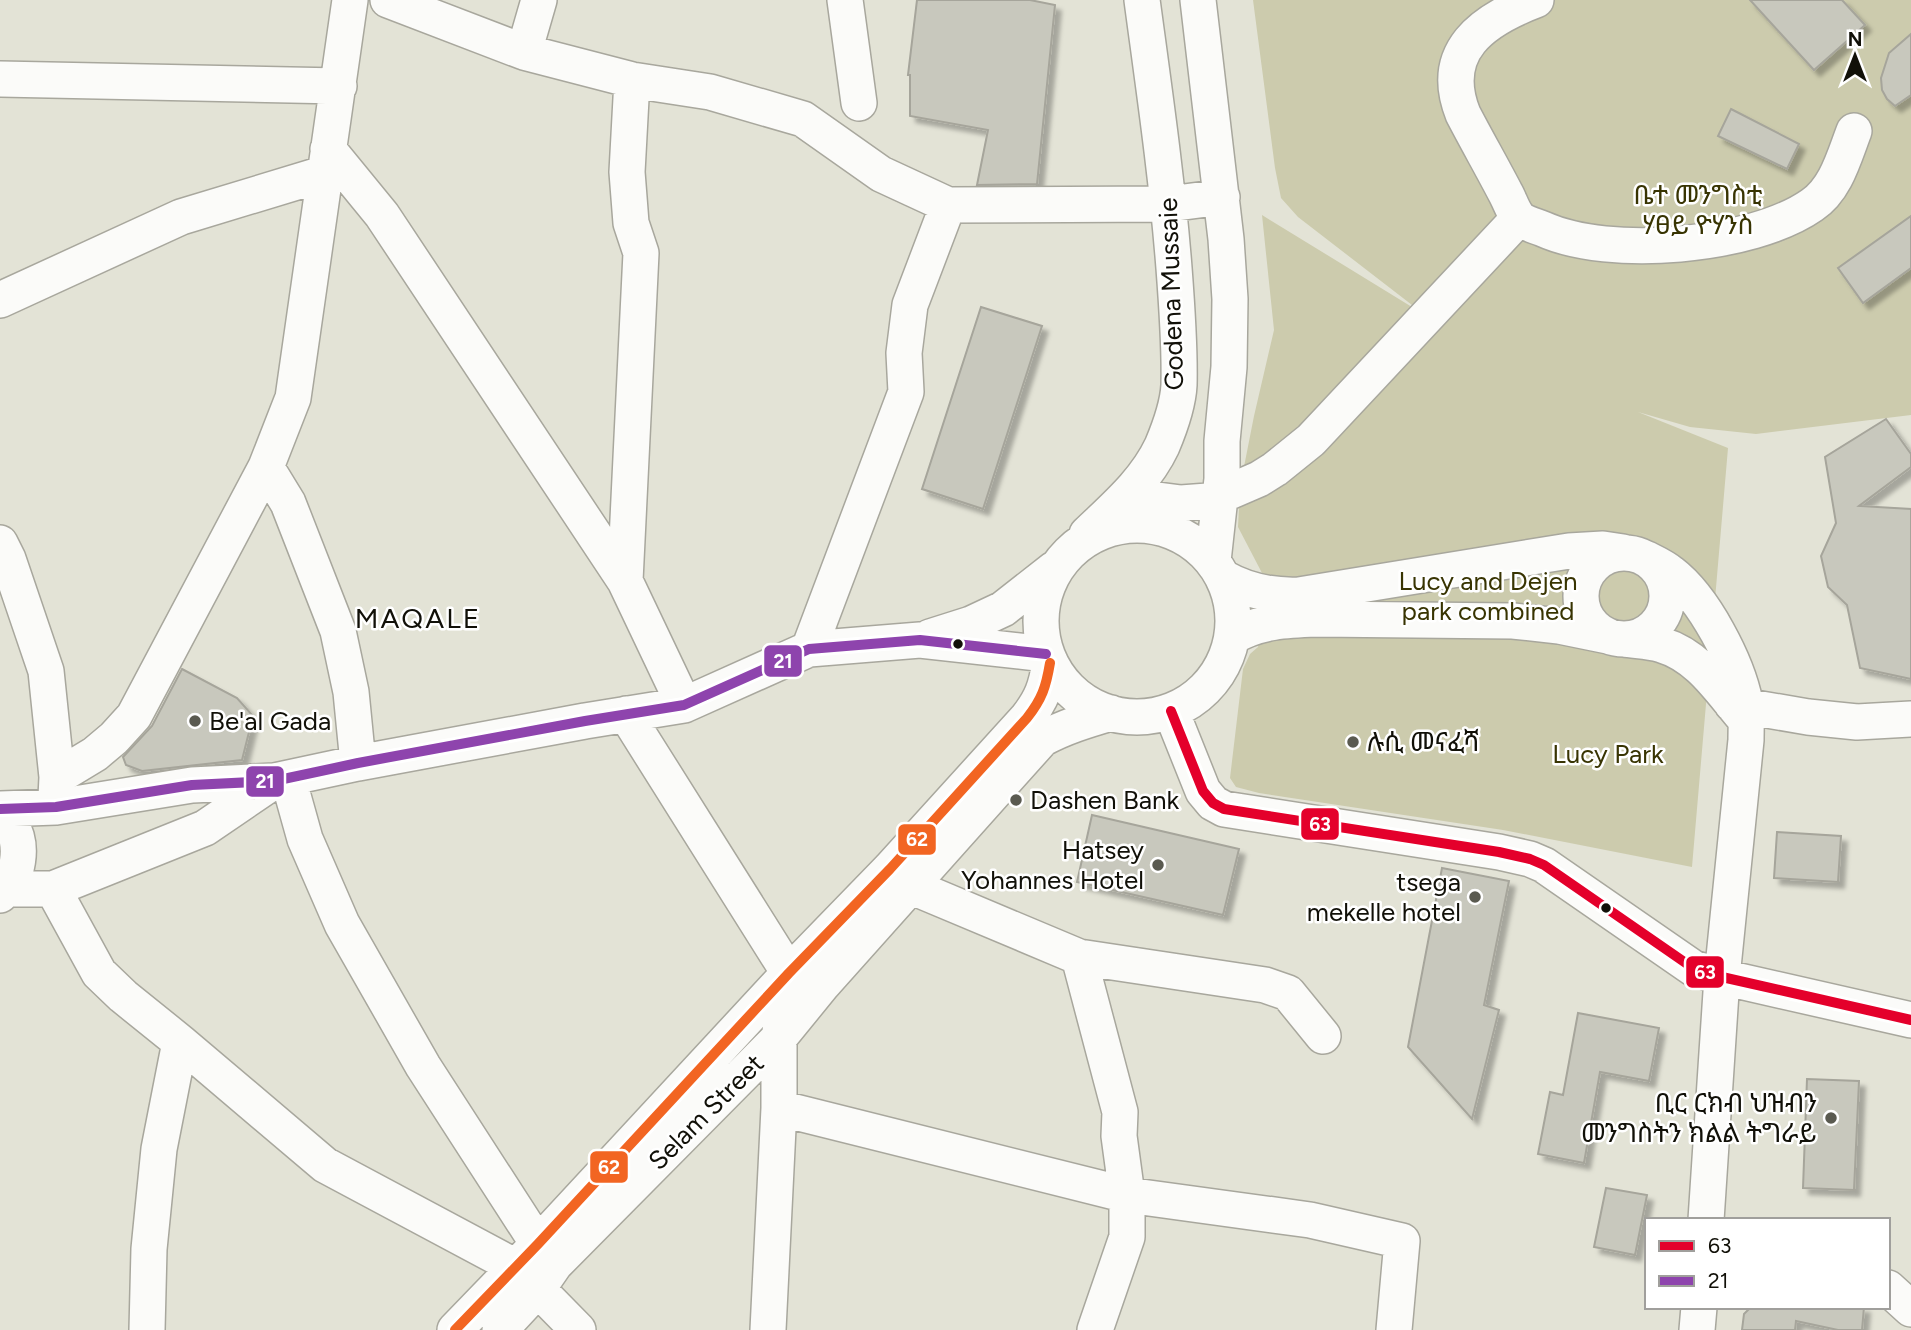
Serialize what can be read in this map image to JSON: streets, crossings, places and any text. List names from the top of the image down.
{
  "streets": {
    "street": ["Godena Mussaie", "Selam Street"]
  },
  "crossings": [
    ["Godena Mussaie", "Selam Street"]
  ],
  "districts": ["MAQALE"],
  "parks": ["ቤተ መንግስቲ ሃፀይ ዮሃንስ", "Lucy and Dejen park combined", "Lucy Park"],
  "places": [
    "Be'al Gada",
    "ሉሲ መናፈሻ",
    "Dashen Bank",
    "Hatsey Yohannes Hotel",
    "tsega mekelle hotel",
    "ቢር ርክብ ህዝብን መንግስትን ክልል ትግራይ"
  ],
  "lines": ["transit line 21", "transit line 62", "transit line 63"],
  "legend": ["63", "21"],
  "north": "top"
}
